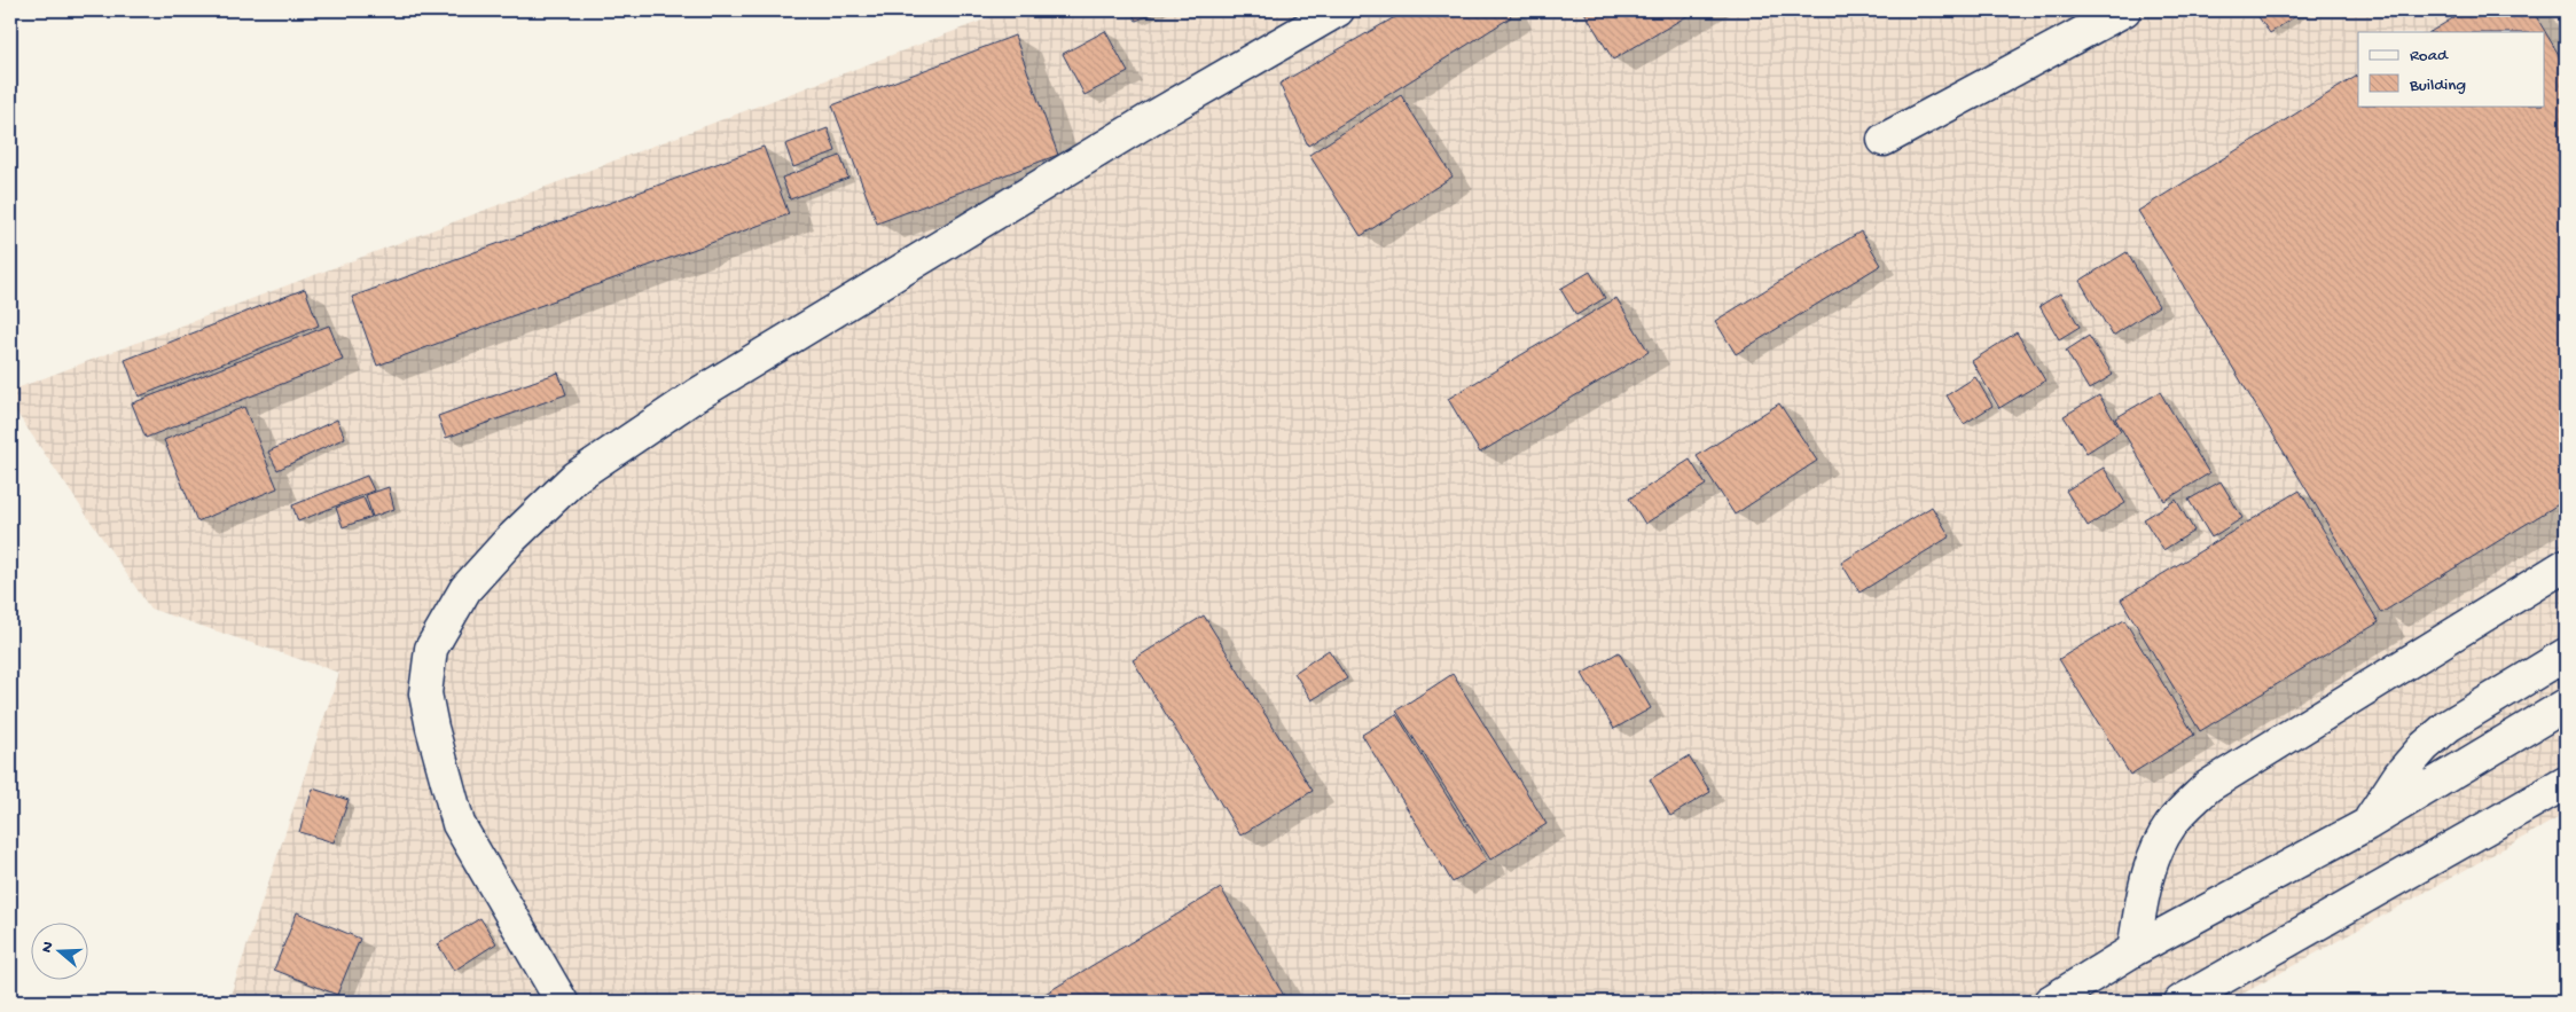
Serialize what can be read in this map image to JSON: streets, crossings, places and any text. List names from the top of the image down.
{
  "legend": ["Road", "Building"],
  "north": "left"
}
